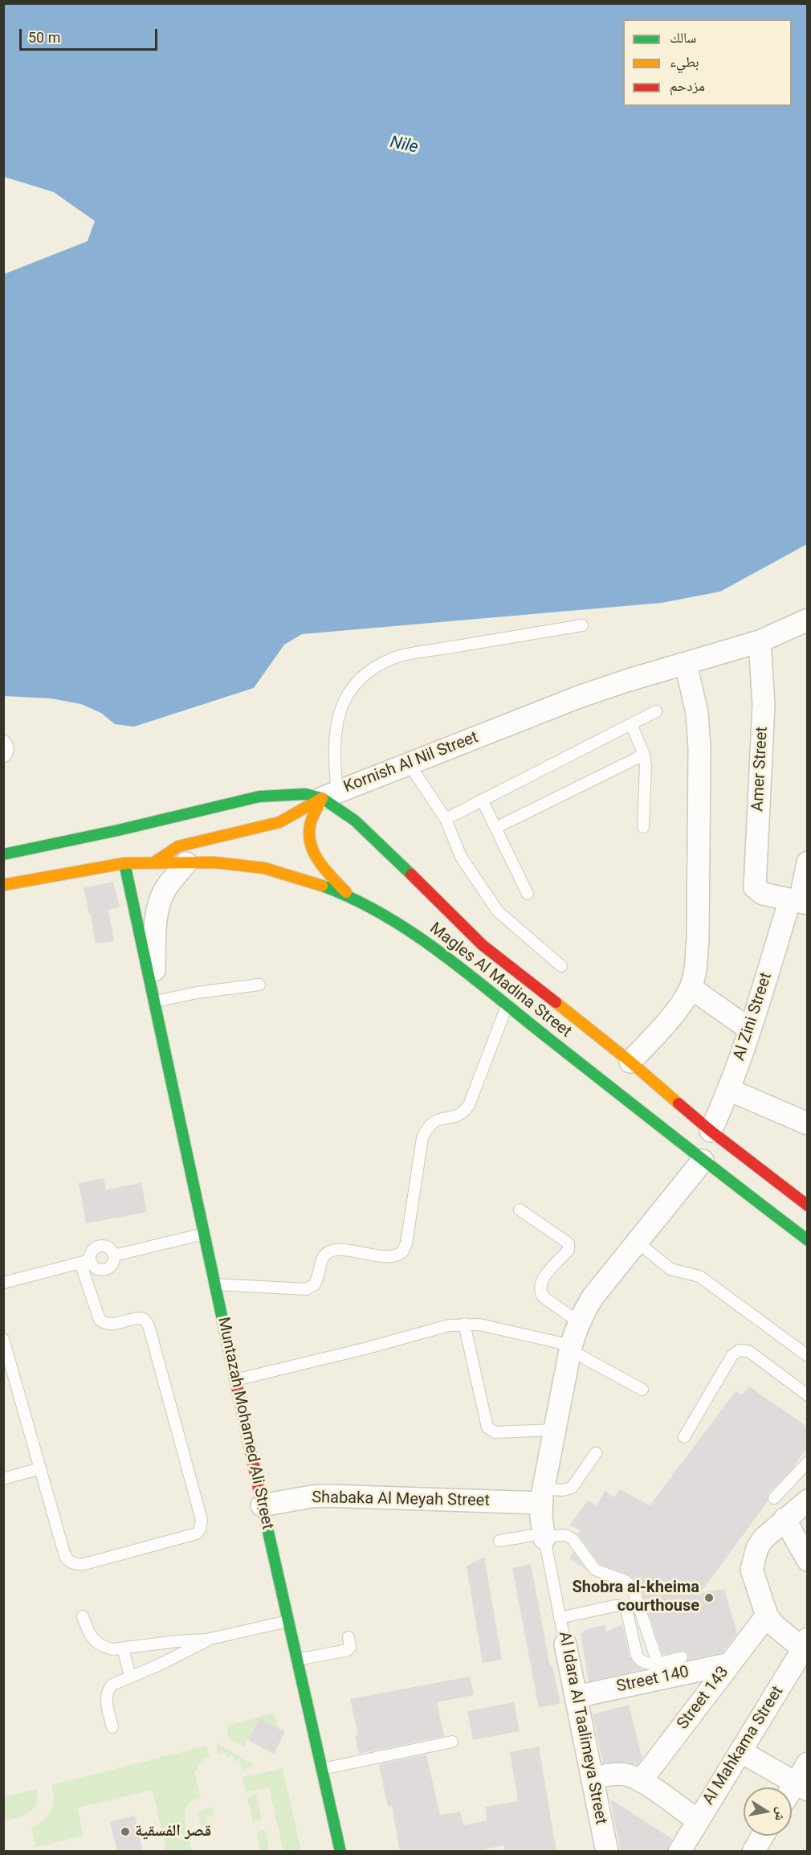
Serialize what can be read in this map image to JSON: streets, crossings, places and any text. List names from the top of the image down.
{
  "streets": {
    "main road": ["Kornish Al Nil Street", "Magles Al Madina Street", "Muntazah Mohamed Ali Street"],
    "street": [
      "Amer Street",
      "Al Zini Street",
      "Shabaka Al Meyah Street",
      "Street 140",
      "Street 143",
      "Al Idara Al Taalimeya Street",
      "Al Mahkama Street"
    ]
  },
  "crossings": [
    ["Kornish Al Nil Street", "Amer Street"],
    ["Kornish Al Nil Street", "Magles Al Madina Street"],
    ["Amer Street", "Al Zini Street"],
    ["Magles Al Madina Street", "Al Zini Street"],
    ["Magles Al Madina Street", "Muntazah Mohamed Ali Street"],
    ["Magles Al Madina Street", "Al Idara Al Taalimeya Street"],
    ["Muntazah Mohamed Ali Street", "Shabaka Al Meyah Street"],
    ["Shabaka Al Meyah Street", "Al Idara Al Taalimeya Street"],
    ["Street 140", "Street 143"],
    ["Street 140", "Al Idara Al Taalimeya Street"]
  ],
  "water": ["Nile"],
  "places": ["Shobra al-kheima courthouse", "قصر الفسقية"],
  "legend": ["سالك", "بطيء", "مزدحم"],
  "scale_bar": "50 m",
  "north": "right"
}
